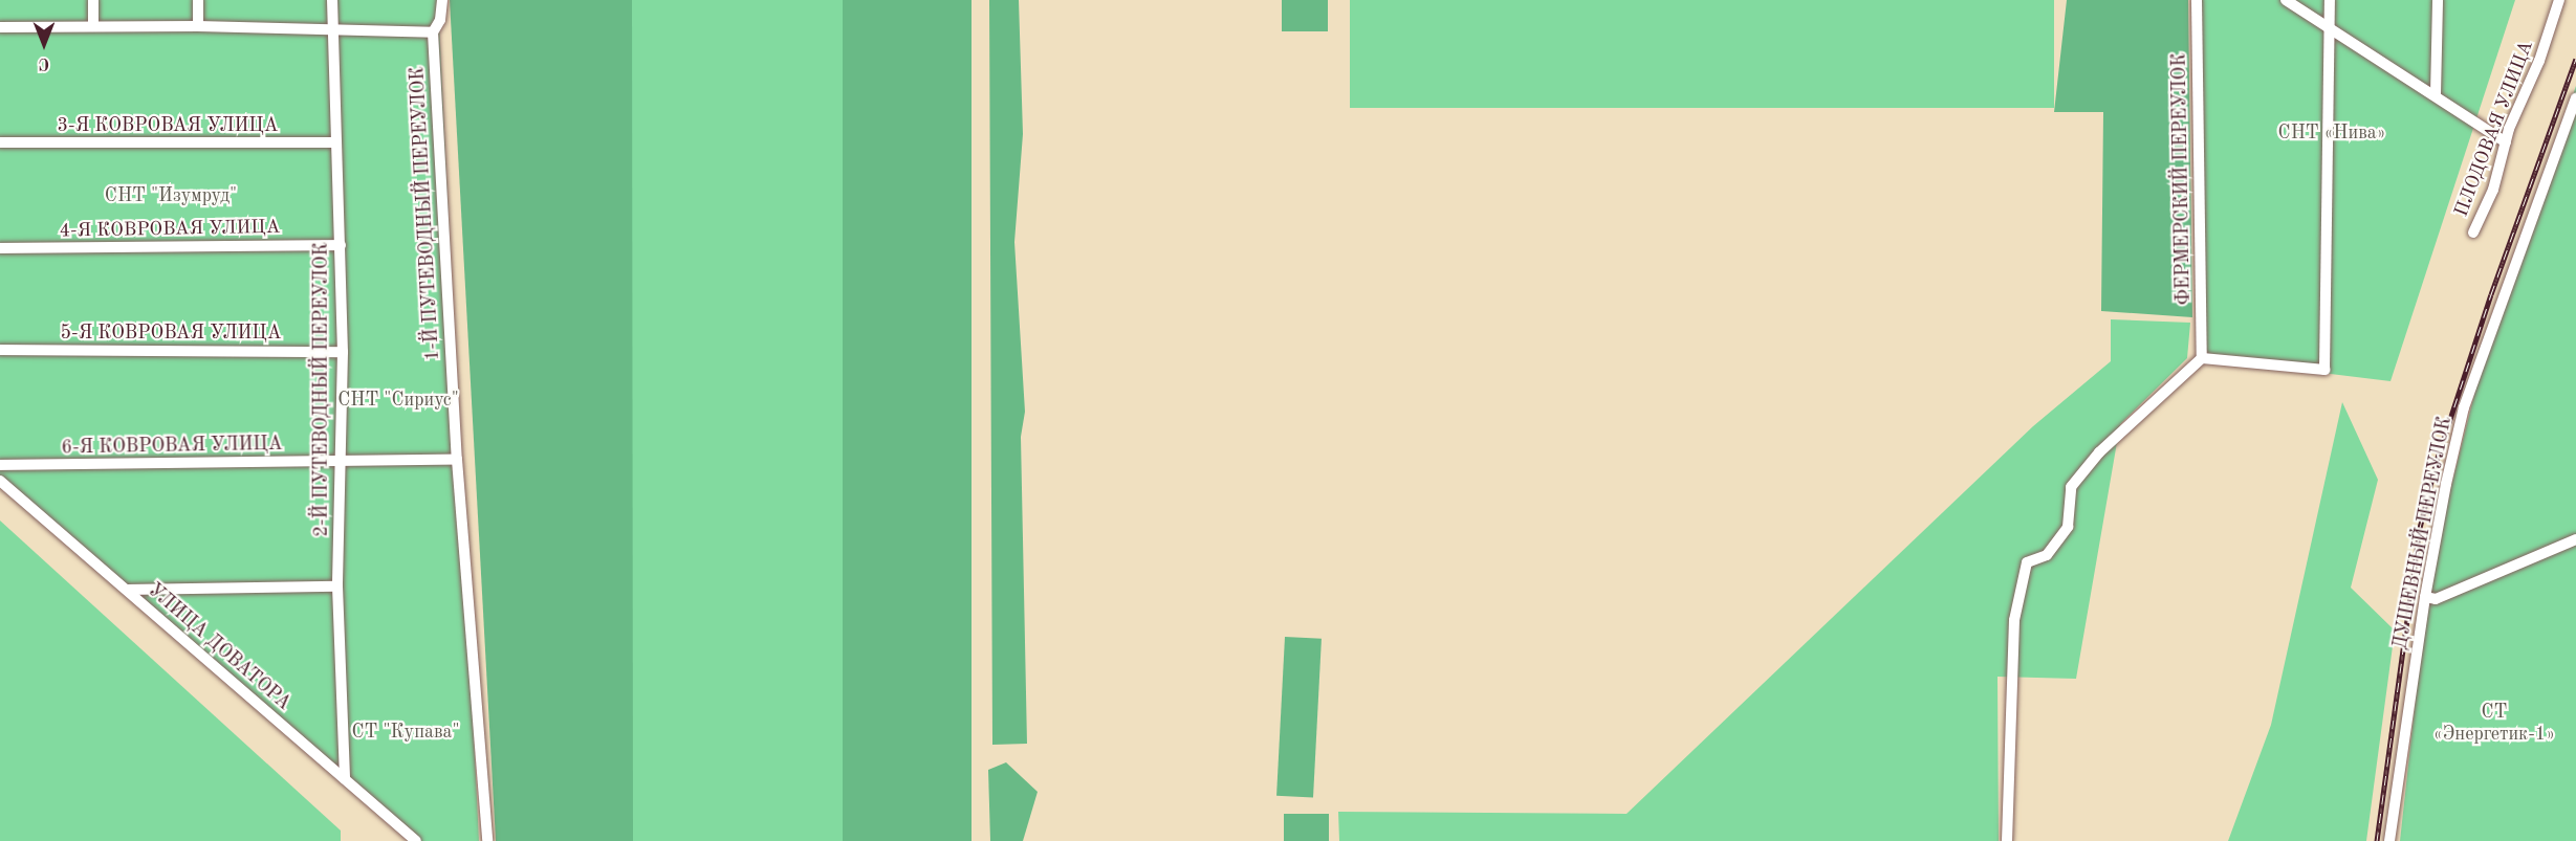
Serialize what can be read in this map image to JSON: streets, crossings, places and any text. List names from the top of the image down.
{
  "streets": {
    "street": [
      "3-Я КОВРОВАЯ УЛИЦА",
      "ПЛОДОВАЯ УЛИЦА",
      "ФЕРМЕРСКИЙ ПЕРЕУЛОК",
      "1-Й ПУТЕВОДНЫЙ ПЕРЕУЛОК",
      "4-Я КОВРОВАЯ УЛИЦА",
      "5-Я КОВРОВАЯ УЛИЦА",
      "2-Й ПУТЕВОДНЫЙ ПЕРЕУЛОК",
      "6-Я КОВРОВАЯ УЛИЦА",
      "ДУШЕВНЫЙ ПЕРЕУЛОК",
      "УЛИЦА ДОВАТОРА"
    ]
  },
  "crossings": [
    ["3-Я КОВРОВАЯ УЛИЦА", "2-Й ПУТЕВОДНЫЙ ПЕРЕУЛОК"],
    ["1-Й ПУТЕВОДНЫЙ ПЕРЕУЛОК", "6-Я КОВРОВАЯ УЛИЦА"],
    ["4-Я КОВРОВАЯ УЛИЦА", "2-Й ПУТЕВОДНЫЙ ПЕРЕУЛОК"],
    ["5-Я КОВРОВАЯ УЛИЦА", "2-Й ПУТЕВОДНЫЙ ПЕРЕУЛОК"],
    ["2-Й ПУТЕВОДНЫЙ ПЕРЕУЛОК", "6-Я КОВРОВАЯ УЛИЦА"],
    ["2-Й ПУТЕВОДНЫЙ ПЕРЕУЛОК", "УЛИЦА ДОВАТОРА"]
  ],
  "parks": [
    "СНТ «Нива»",
    "СНТ \"Изумруд\"",
    "СНТ \"Сириус\"",
    "СТ «Энергетик-1»",
    "СТ \"Купава\""
  ],
  "north": "bottom"
}
